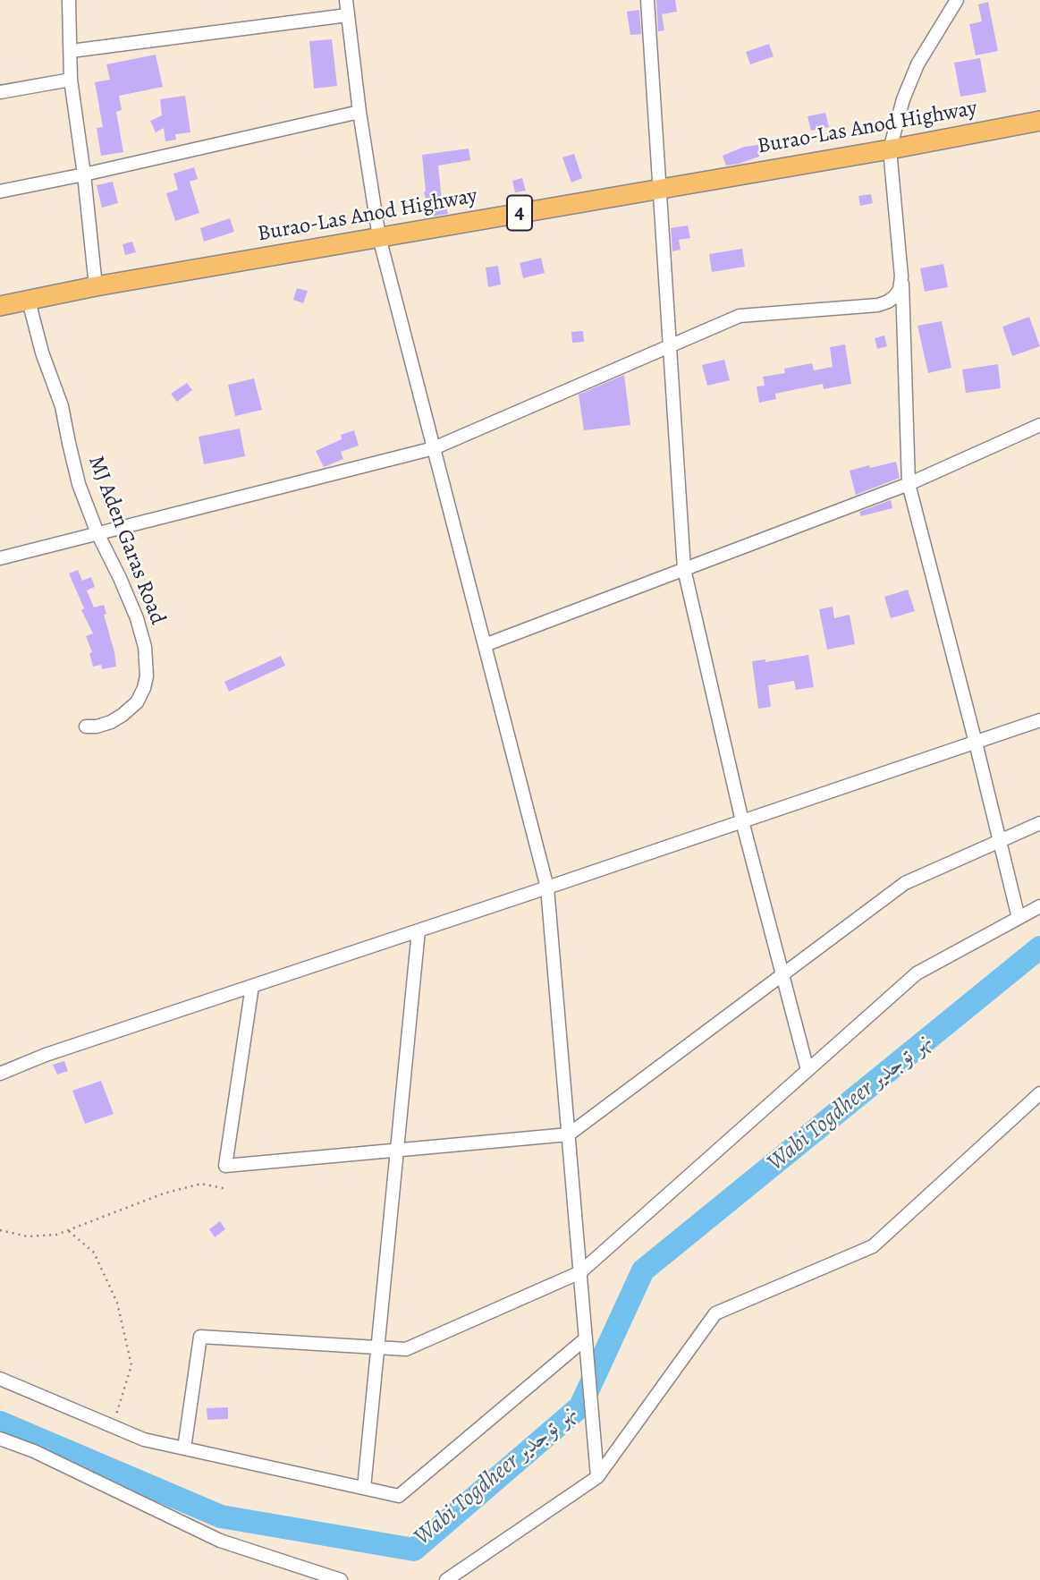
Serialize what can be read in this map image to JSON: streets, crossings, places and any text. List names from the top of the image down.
{
  "streets": {
    "highway": ["Burao-Las Anod Highway", "4"],
    "street": ["MJ Aden Garas Road"]
  },
  "crossings": [
    ["Burao-Las Anod Highway", "MJ Aden Garas Road"]
  ],
  "water": ["Wabi Togdheer نهر توجدير"]
}
